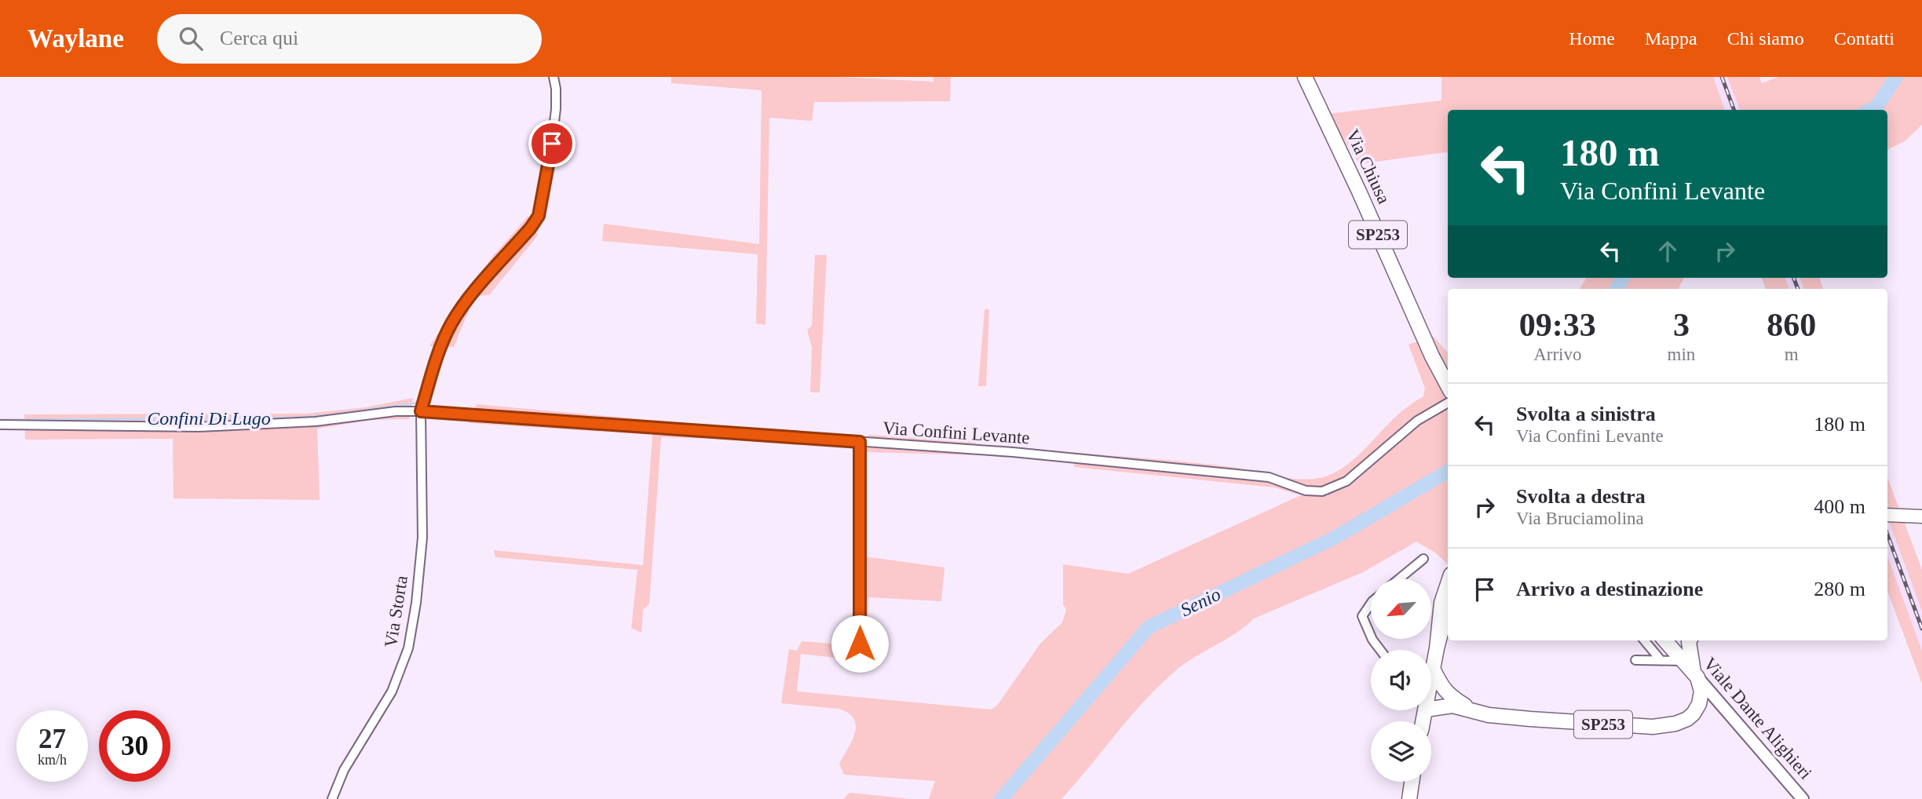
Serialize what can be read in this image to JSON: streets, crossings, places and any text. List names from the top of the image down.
{
  "streets": {
    "main road": ["Via Chiusa", "SP253", "Viale Dante Alighieri"],
    "street": ["Via Confini Levante", "Via Storta"]
  },
  "crossings": [
    ["SP253", "Viale Dante Alighieri"],
    ["Via Confini Levante", "Via Storta"]
  ],
  "water": ["Confini Di Lugo", "Senio"],
  "north": "bottom left",
  "page": {
    "header": "Waylane",
    "search": "Cerca qui",
    "nav": [
      "Home",
      "Mappa",
      "Chi siamo",
      "Contatti"
    ],
    "turn": ["180 m", "Via Confini Levante"],
    "eta": [
      "09:33",
      "Arrivo",
      "3",
      "min",
      "860",
      "m"
    ],
    "list": [
      {
        "name": "Svolta a sinistra",
        "note": "Via Confini Levante",
        "value": "180 m"
      },
      {
        "name": "Svolta a destra",
        "note": "Via Bruciamolina",
        "value": "400 m"
      },
      {
        "name": "Arrivo a destinazione",
        "value": "280 m"
      }
    ],
    "speed": "27 km/h",
    "limit": "30"
  }
}
